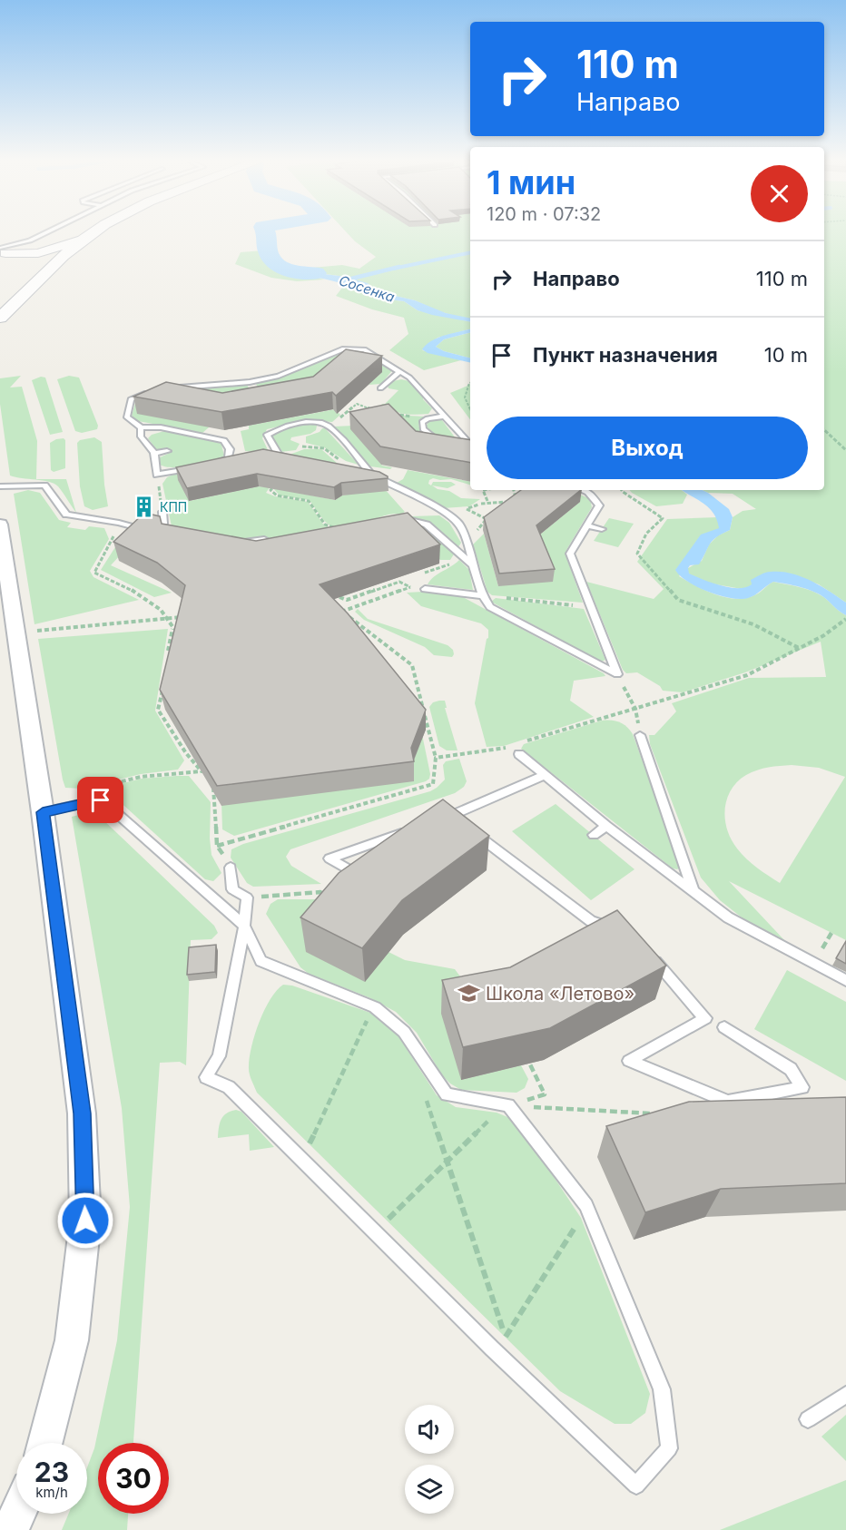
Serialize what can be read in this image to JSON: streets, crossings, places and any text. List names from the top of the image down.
{
  "water": ["Сосенка"],
  "places": {
    "building": ["КПП"],
    "school or university": ["Школа «Летово»"]
  },
  "page": {
    "turn": ["110 m", "Направо"],
    "heading": ["1 мин", "120 m · 07:32"],
    "list": [
      {
        "name": "Направо",
        "value": "110 m"
      },
      {
        "name": "Пункт назначения",
        "value": "10 m"
      }
    ],
    "buttons": "Выход",
    "speed": "23 km/h",
    "limit": "30"
  }
}
